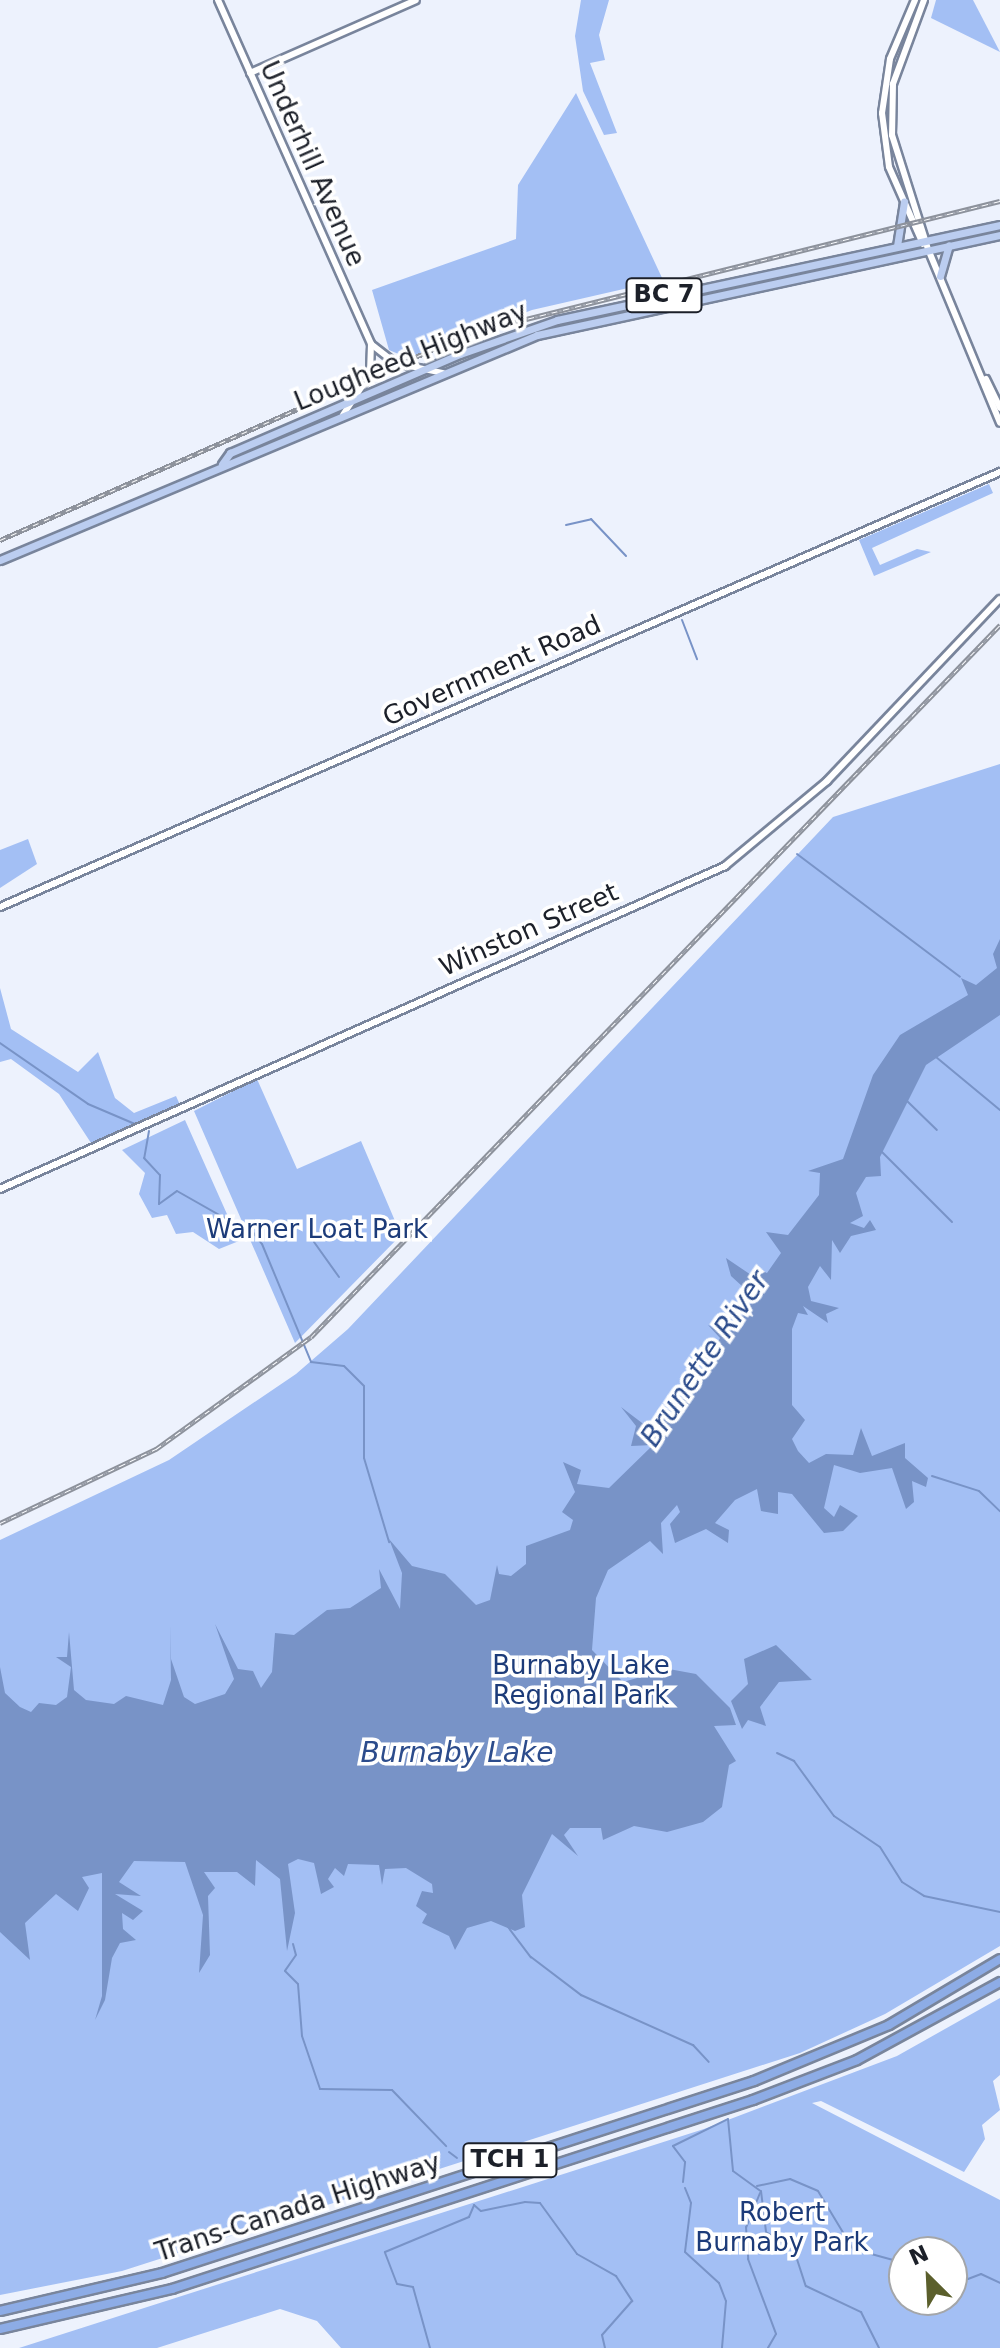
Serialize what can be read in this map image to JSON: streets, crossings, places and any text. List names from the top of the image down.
{
  "streets": {
    "highway": ["TCH 1", "Trans-Canada Highway"],
    "main road": ["BC 7", "Lougheed Highway"],
    "street": ["Underhill Avenue", "Government Road", "Winston Street"]
  },
  "water": ["Brunette River", "Burnaby Lake"],
  "parks": ["Warner Loat Park", "Burnaby Lake Regional Park", "Robert Burnaby Park"],
  "north": "top left"
}
